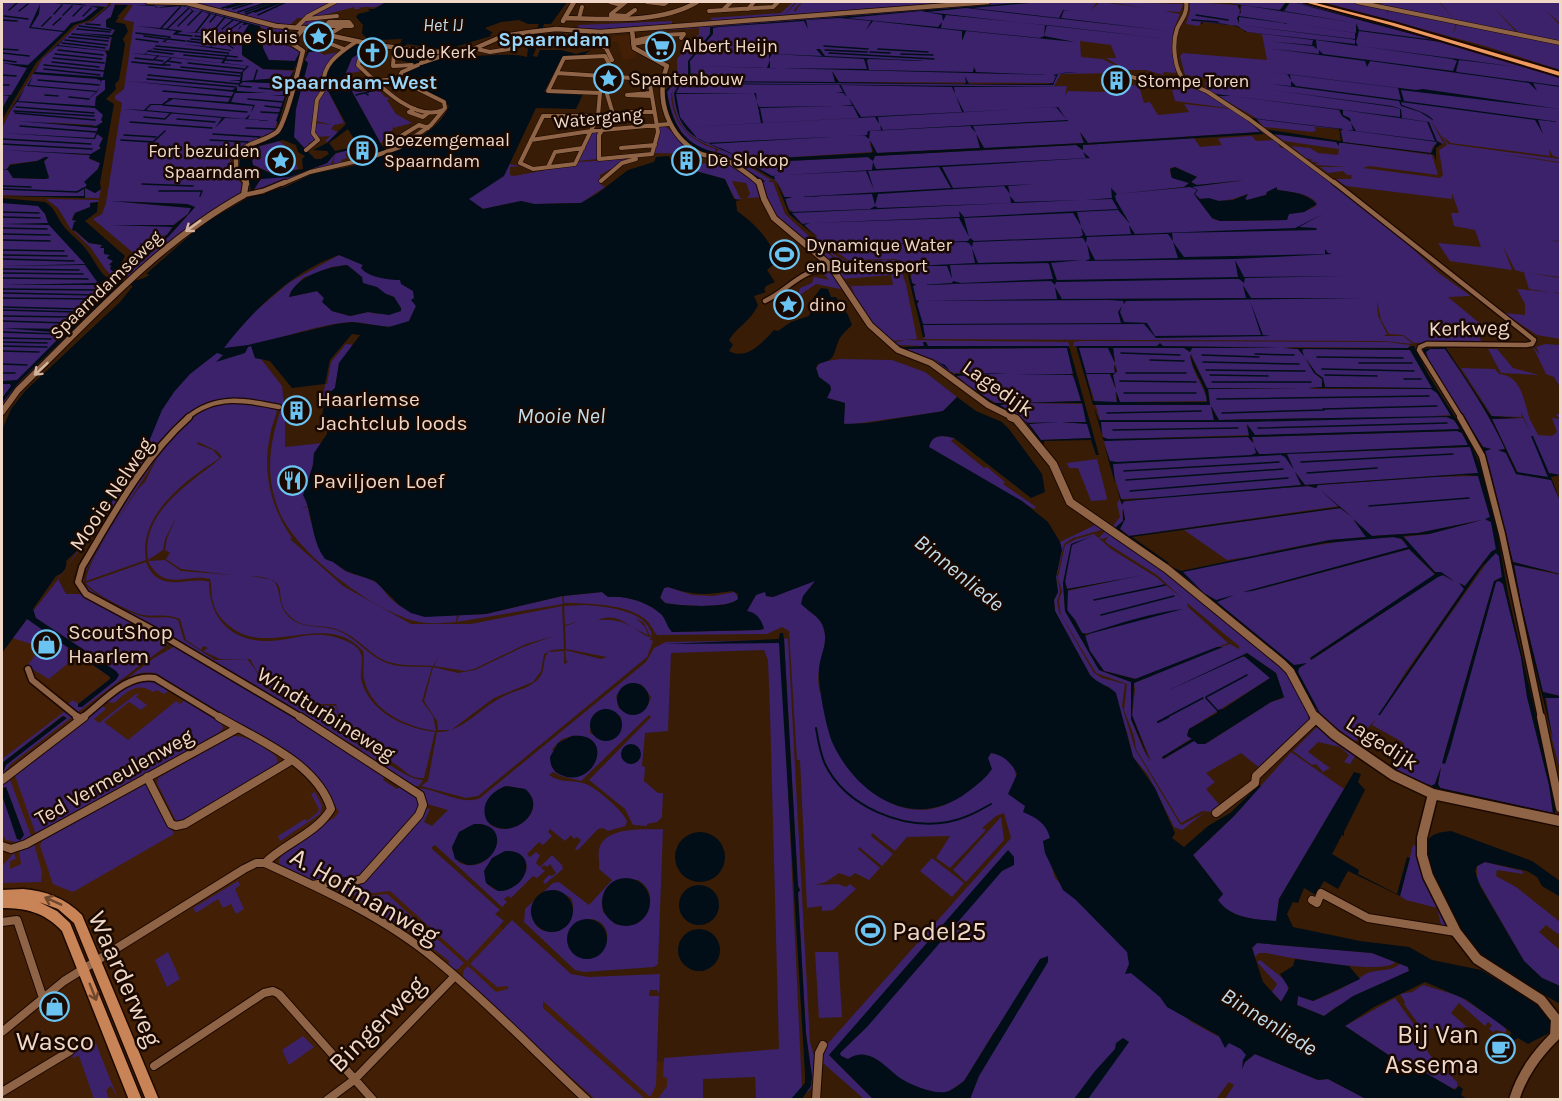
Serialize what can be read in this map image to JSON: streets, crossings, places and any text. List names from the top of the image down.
{
  "streets": {
    "main road": ["Waarderweg"],
    "street": [
      "Watergang",
      "Spaarndamseweg",
      "Kerkweg",
      "Lagedijk",
      "Mooie Nelweg",
      "Windturbineweg",
      "Ted Vermeulenweg",
      "A. Hofmanweg",
      "Bingerweg"
    ]
  },
  "crossings": [
    ["Watergang", "Lagedijk"],
    ["Mooie Nelweg", "Windturbineweg"],
    ["Windturbineweg", "A. Hofmanweg"],
    ["A. Hofmanweg", "Waarderweg"],
    ["A. Hofmanweg", "Bingerweg"]
  ],
  "one_way": ["Spaarndamseweg"],
  "districts": ["Spaarndam", "Spaarndam-West"],
  "water": ["Het IJ", "Mooie Nel", "Binnenliede"],
  "places": {
    "place": [
      "Kleine Sluis",
      "Spantenbouw",
      "Fort bezuiden Spaarndam",
      "dino"
    ],
    "supermarket": ["Albert Heijn"],
    "church": ["Oude Kerk"],
    "building": [
      "Stompe Toren",
      "Boezemgemaal Spaarndam",
      "De Slokop",
      "Haarlemse Jachtclub loods"
    ],
    "sports": ["Dynamique Water en Buitensport", "Padel25"],
    "restaurant": ["Paviljoen Loef"],
    "shop": ["ScoutShop Haarlem", "Wasco"],
    "cafe": ["Bij Van Assema"]
  }
}
